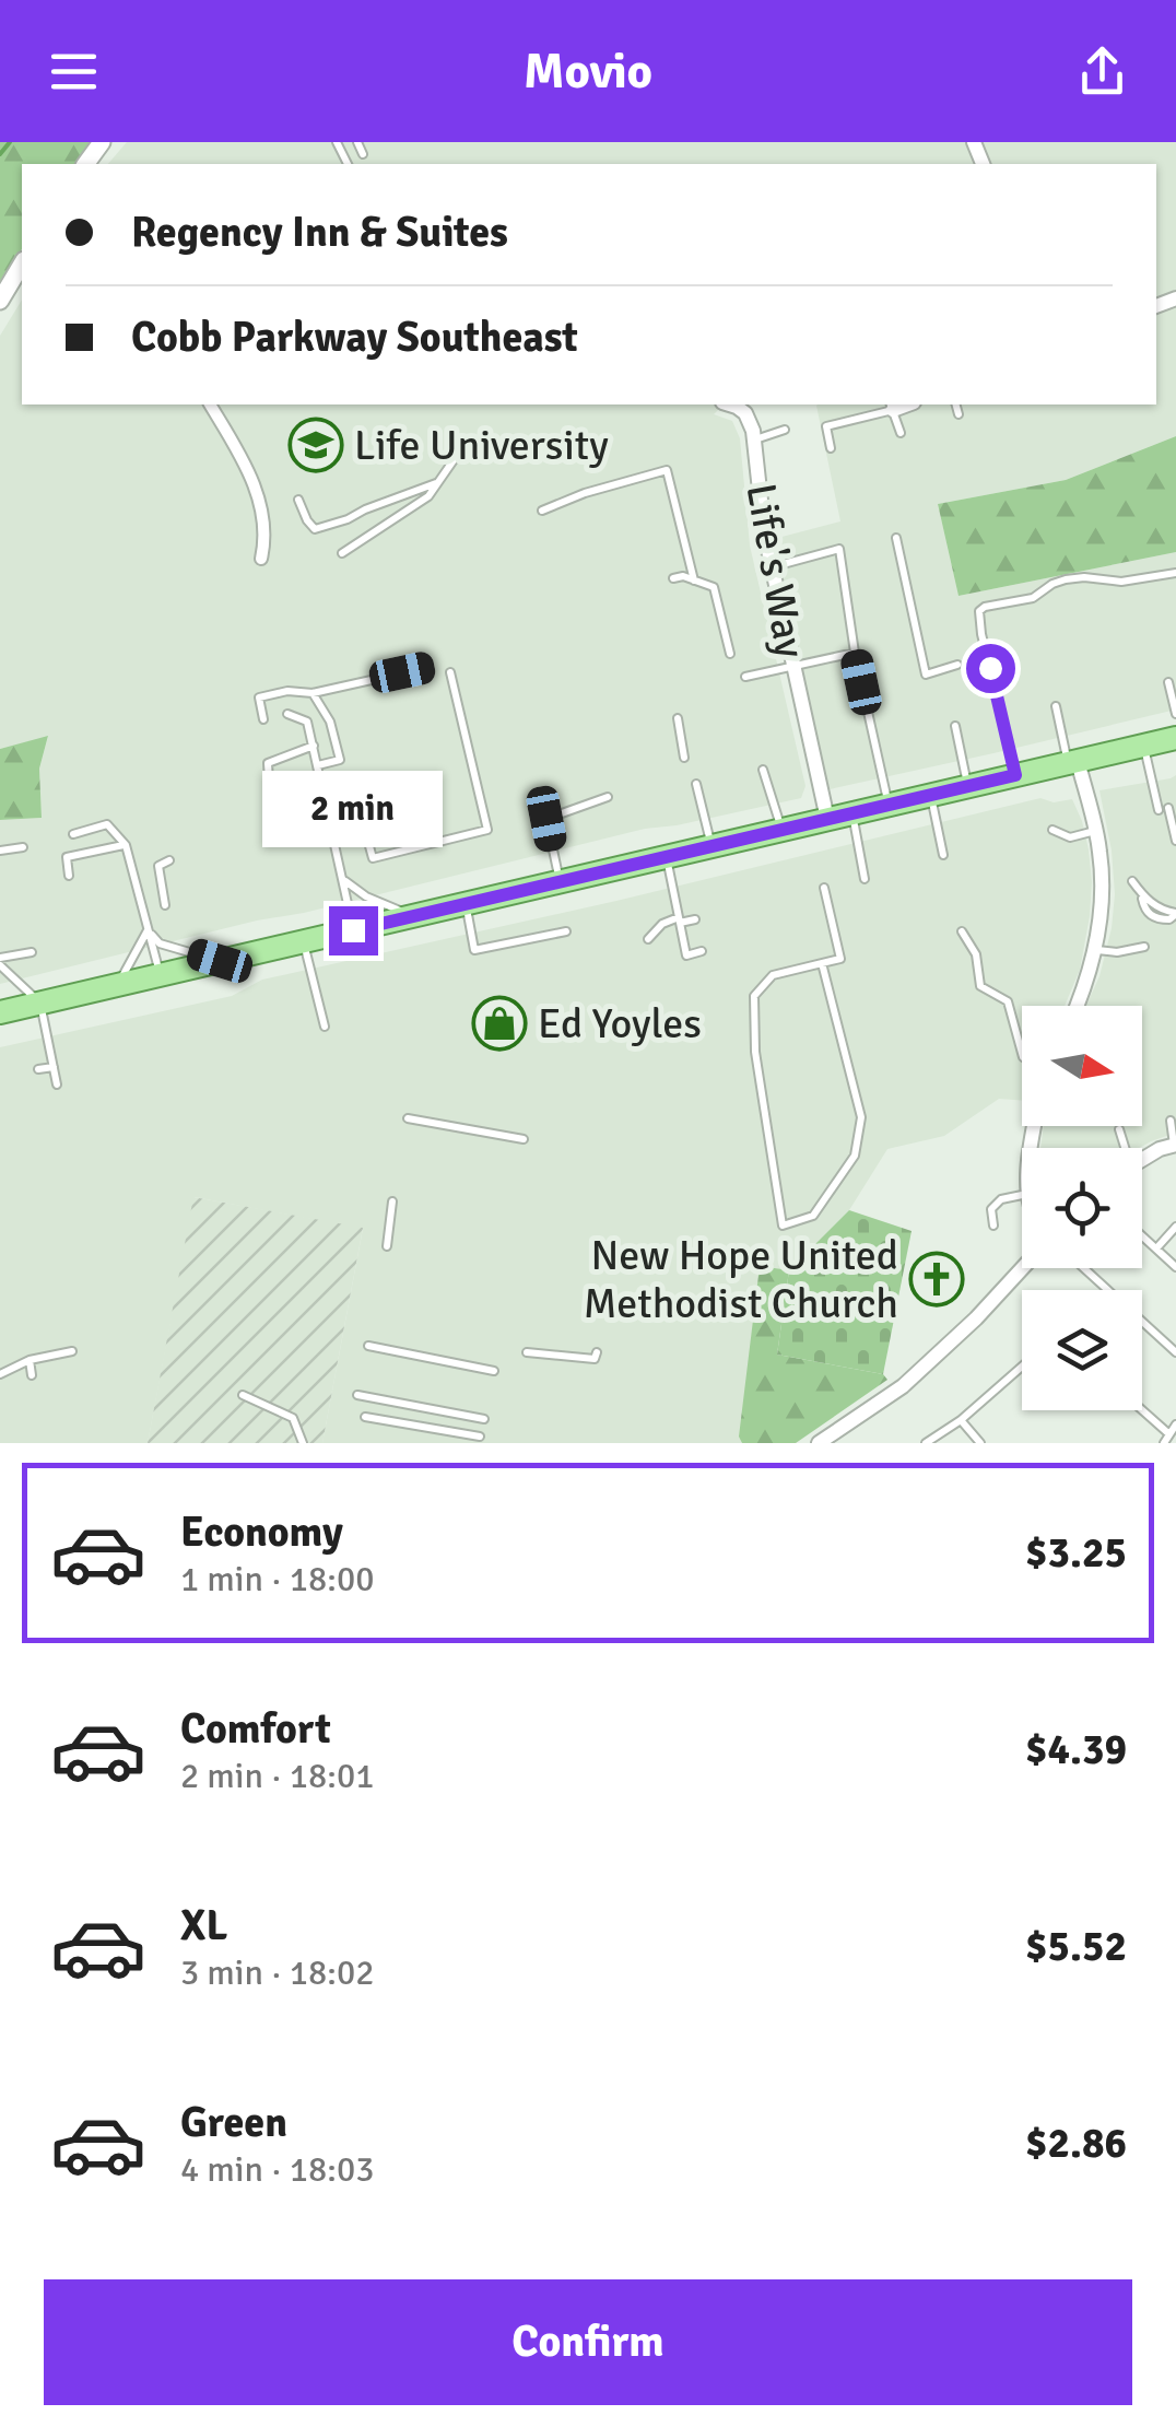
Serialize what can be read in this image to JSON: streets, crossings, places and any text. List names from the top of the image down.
{
  "streets": {
    "street": ["Life's Way"]
  },
  "places": {
    "school or university": ["Life University"],
    "shop": ["Ed Yoyles"],
    "church": ["New Hope United Methodist Church"]
  },
  "north": "right",
  "page": {
    "header": "Movio",
    "banner": ["Regency Inn & Suites", "Cobb Parkway Southeast"],
    "bubble": "2 min",
    "list": [
      {
        "name": "Economy",
        "note": "1 min · 18:00",
        "value": "$3.25"
      },
      {
        "name": "Comfort",
        "note": "2 min · 18:01",
        "value": "$4.39"
      },
      {
        "name": "XL",
        "note": "3 min · 18:02",
        "value": "$5.52"
      },
      {
        "name": "Green",
        "note": "4 min · 18:03",
        "value": "$2.86"
      }
    ],
    "buttons": "Confirm"
  }
}
